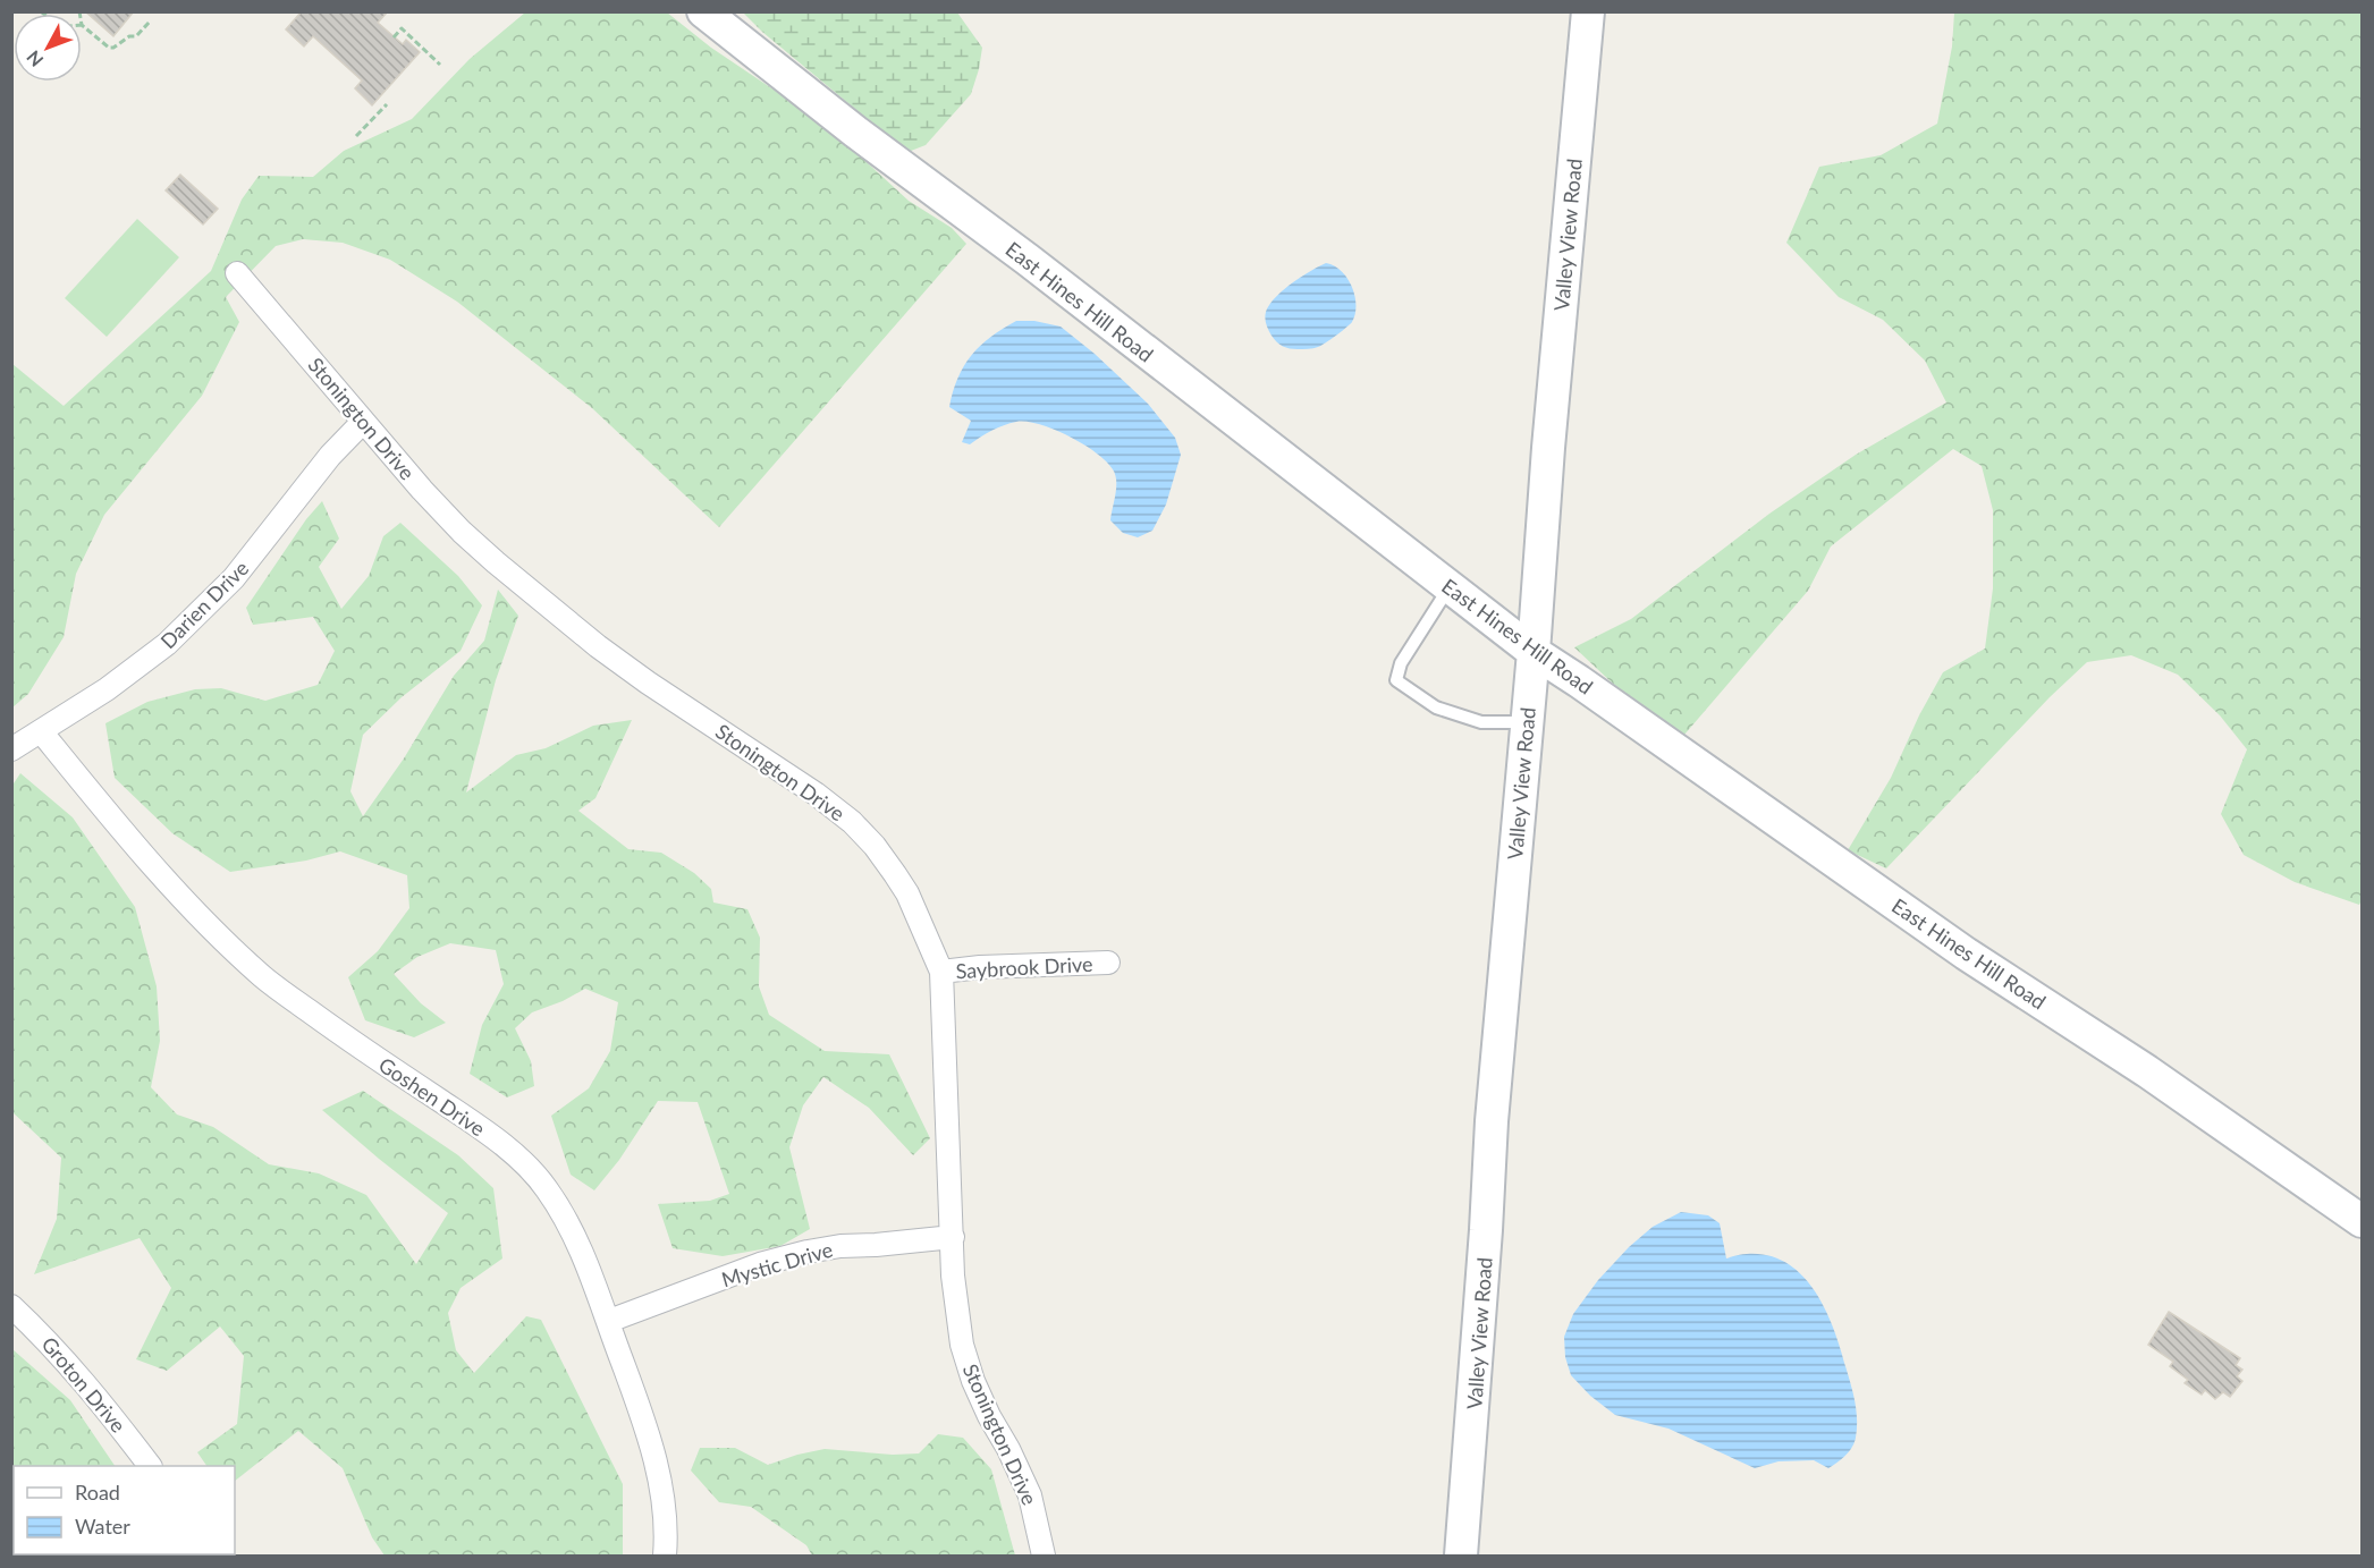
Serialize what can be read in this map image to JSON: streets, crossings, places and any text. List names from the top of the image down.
{
  "streets": {
    "street": [
      "Valley View Road",
      "East Hines Hill Road",
      "Stonington Drive",
      "Darien Drive",
      "Saybrook Drive",
      "Goshen Drive",
      "Mystic Drive",
      "Groton Drive"
    ]
  },
  "crossings": [
    ["Valley View Road", "East Hines Hill Road"],
    ["Stonington Drive", "Darien Drive"],
    ["Stonington Drive", "Saybrook Drive"],
    ["Stonington Drive", "Mystic Drive"],
    ["Darien Drive", "Goshen Drive"],
    ["Goshen Drive", "Mystic Drive"]
  ],
  "legend": ["Road", "Water"],
  "north": "bottom left"
}
